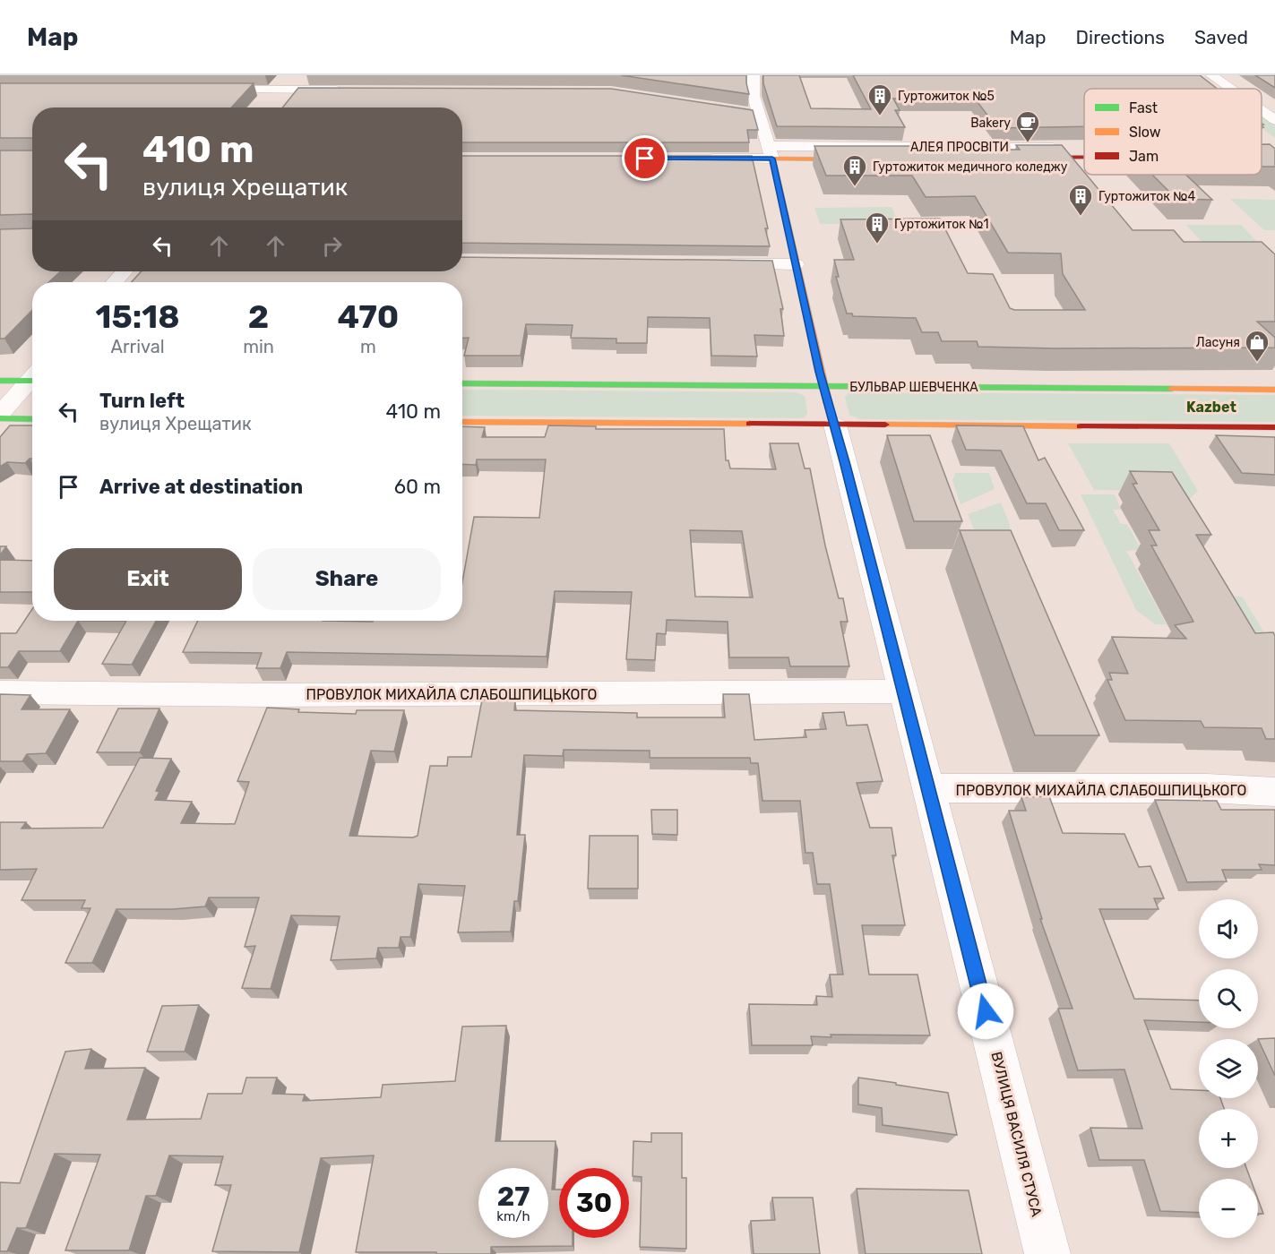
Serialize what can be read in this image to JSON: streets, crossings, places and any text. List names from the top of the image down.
{
  "streets": {
    "main road": ["БУЛЬВАР ШЕВЧЕНКА", "ВУЛИЦЯ ВАСИЛЯ СТУСА"],
    "street": ["АЛЕЯ ПРОСВІТИ", "ПРОВУЛОК МИХАЙЛА СЛАБОШПИЦЬКОГО"]
  },
  "crossings": [
    ["АЛЕЯ ПРОСВІТИ", "ВУЛИЦЯ ВАСИЛЯ СТУСА"],
    ["БУЛЬВАР ШЕВЧЕНКА", "ВУЛИЦЯ ВАСИЛЯ СТУСА"],
    ["ПРОВУЛОК МИХАЙЛА СЛАБОШПИЦЬКОГО", "ВУЛИЦЯ ВАСИЛЯ СТУСА"]
  ],
  "districts": ["Kazbet"],
  "places": {
    "building": [
      "Гуртожиток №5",
      "Гуртожиток медичного коледжу",
      "Гуртожиток №4",
      "Гуртожиток №1"
    ],
    "cafe": ["Bakery"],
    "shop": ["Ласуня"]
  },
  "legend": ["Fast", "Slow", "Jam"],
  "page": {
    "header": "Map",
    "nav": ["Map", "Directions", "Saved"],
    "turn": ["410 m", "вулиця Хрещатик"],
    "eta": [
      "15:18",
      "Arrival",
      "2",
      "min",
      "470",
      "m"
    ],
    "list": [
      {
        "name": "Turn left",
        "note": "вулиця Хрещатик",
        "value": "410 m"
      },
      {
        "name": "Arrive at destination",
        "value": "60 m"
      }
    ],
    "buttons": ["Exit", "Share"],
    "map_buttons": ["+", "−"],
    "speed": "27 km/h",
    "limit": "30"
  }
}
